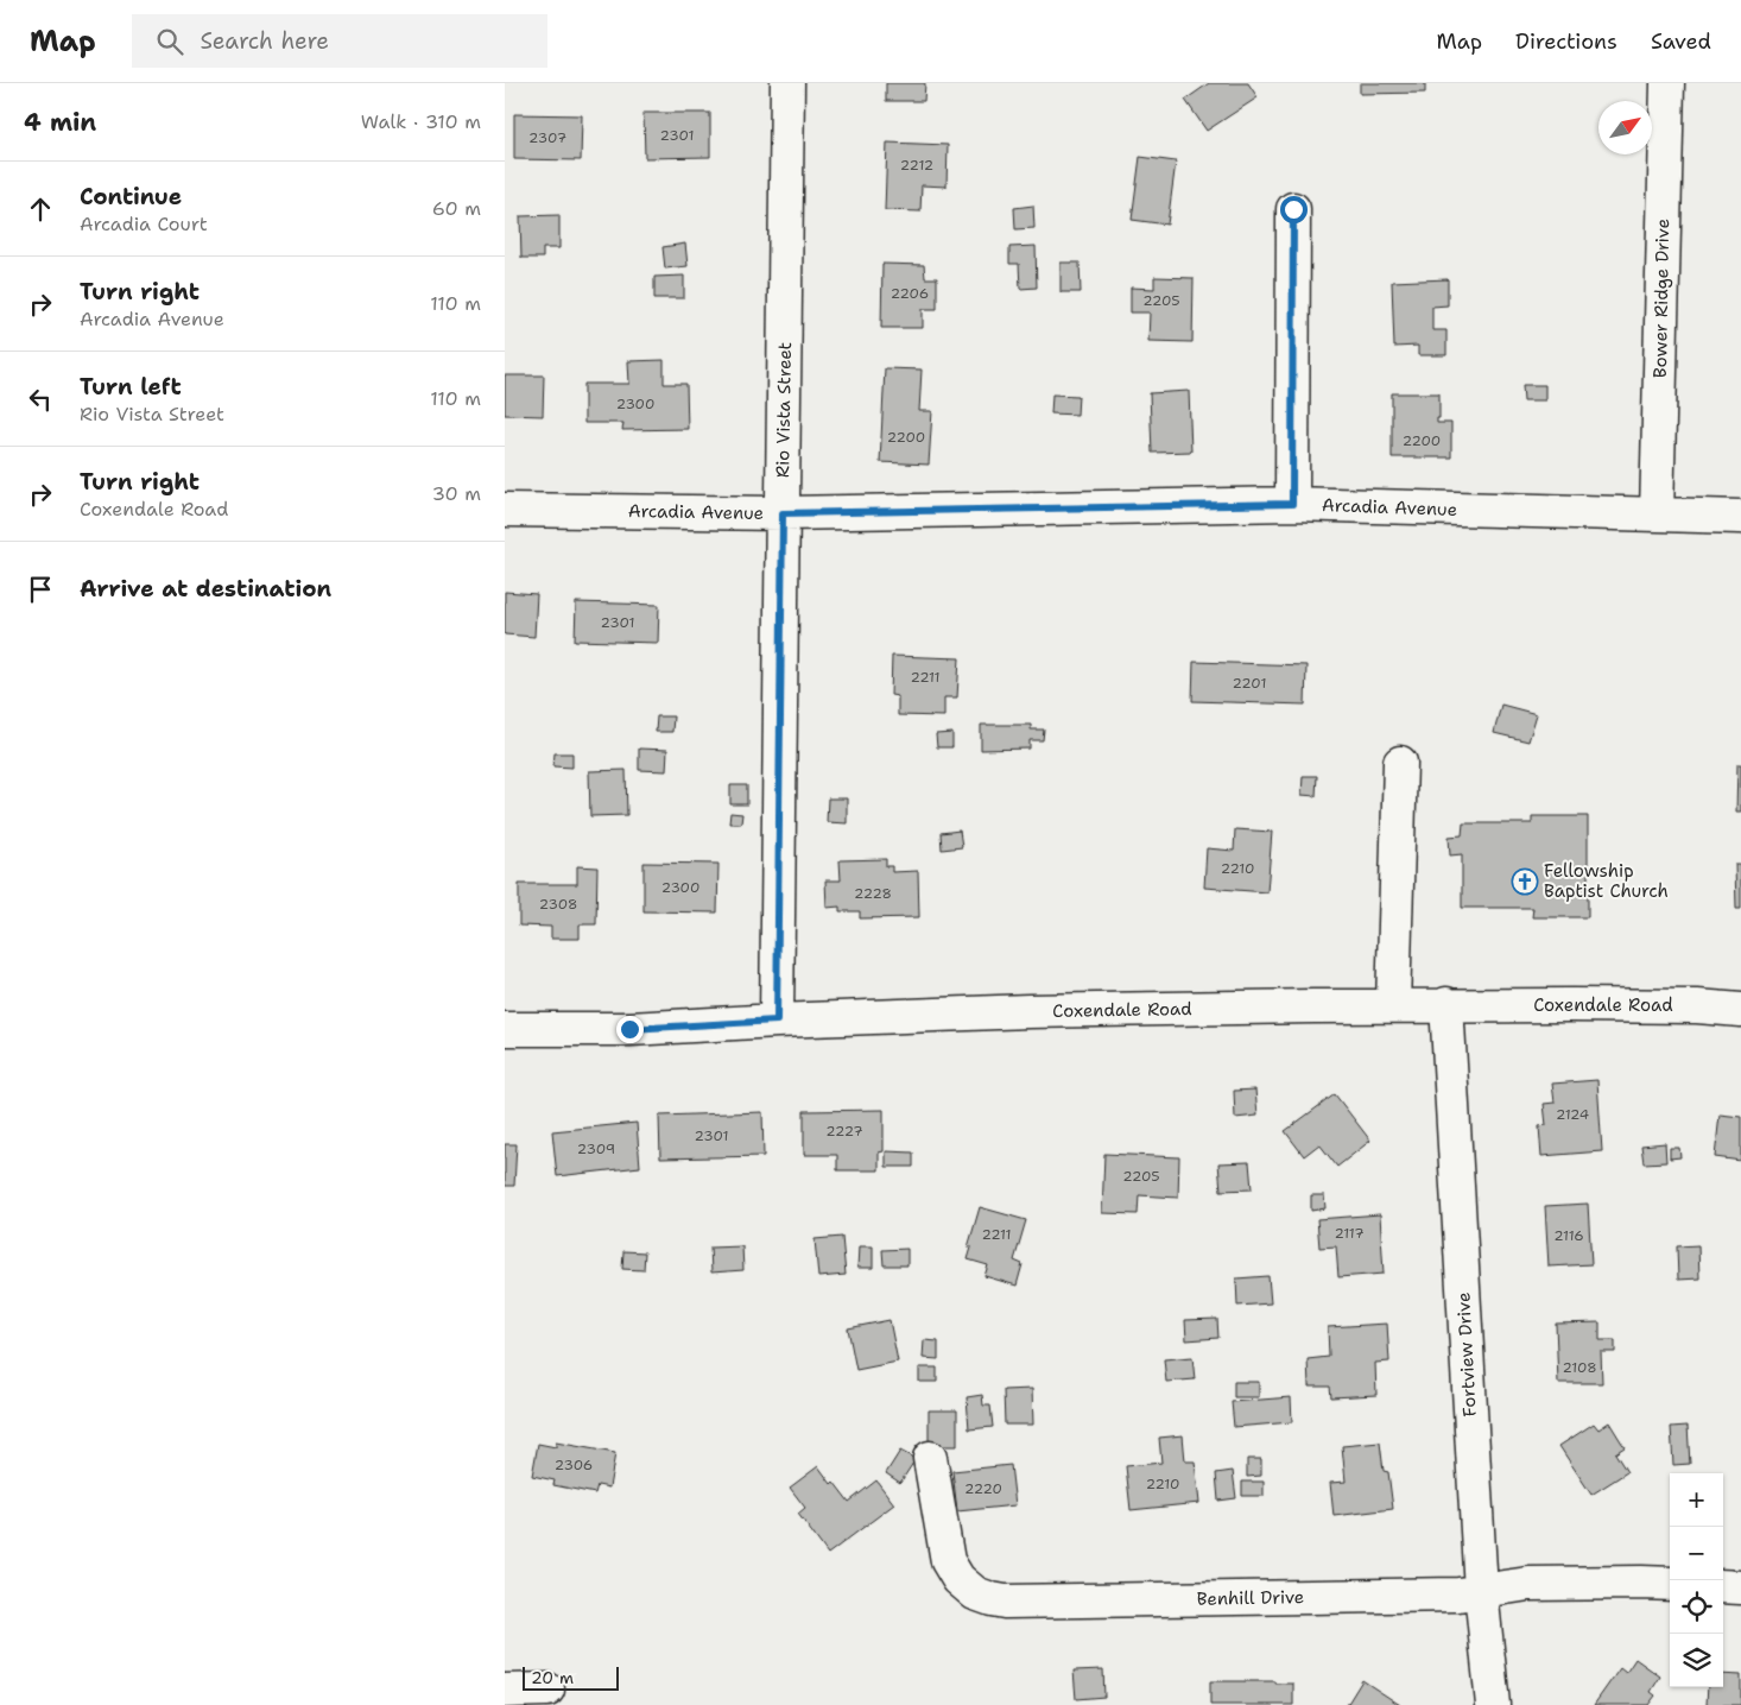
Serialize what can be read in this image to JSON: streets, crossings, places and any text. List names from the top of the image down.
{
  "streets": {
    "street": [
      "Bower Ridge Drive",
      "Rio Vista Street",
      "Arcadia Avenue",
      "Coxendale Road",
      "Fortview Drive",
      "Benhill Drive"
    ]
  },
  "crossings": [
    ["Bower Ridge Drive", "Arcadia Avenue"],
    ["Rio Vista Street", "Arcadia Avenue"],
    ["Rio Vista Street", "Coxendale Road"],
    ["Coxendale Road", "Fortview Drive"],
    ["Fortview Drive", "Benhill Drive"]
  ],
  "places": {
    "church": ["Fellowship Baptist Church"]
  },
  "house_numbers": [
    "2301",
    "2307",
    "2212",
    "2206",
    "2205",
    "2300",
    "2200",
    "2200",
    "2301",
    "2211",
    "2201",
    "2210",
    "2300",
    "2228",
    "2308",
    "2124",
    "2227",
    "2301",
    "2309",
    "2205",
    "2117",
    "2211",
    "2116",
    "2108",
    "2306",
    "2210",
    "2220"
  ],
  "scale_bar": "20 m",
  "north": "top right",
  "page": {
    "header": "Map",
    "search": "Search here",
    "nav": ["Map", "Directions", "Saved"],
    "heading": ["4 min", "Walk · 310 m"],
    "list": [
      ["Continue", "Arcadia Court", "60 m"],
      ["Turn right", "Arcadia Avenue", "110 m"],
      ["Turn left", "Rio Vista Street", "110 m"],
      ["Turn right", "Coxendale Road", "30 m"],
      "Arrive at destination"
    ],
    "map_buttons": ["+", "−"],
    "scale": "20 m"
  }
}
